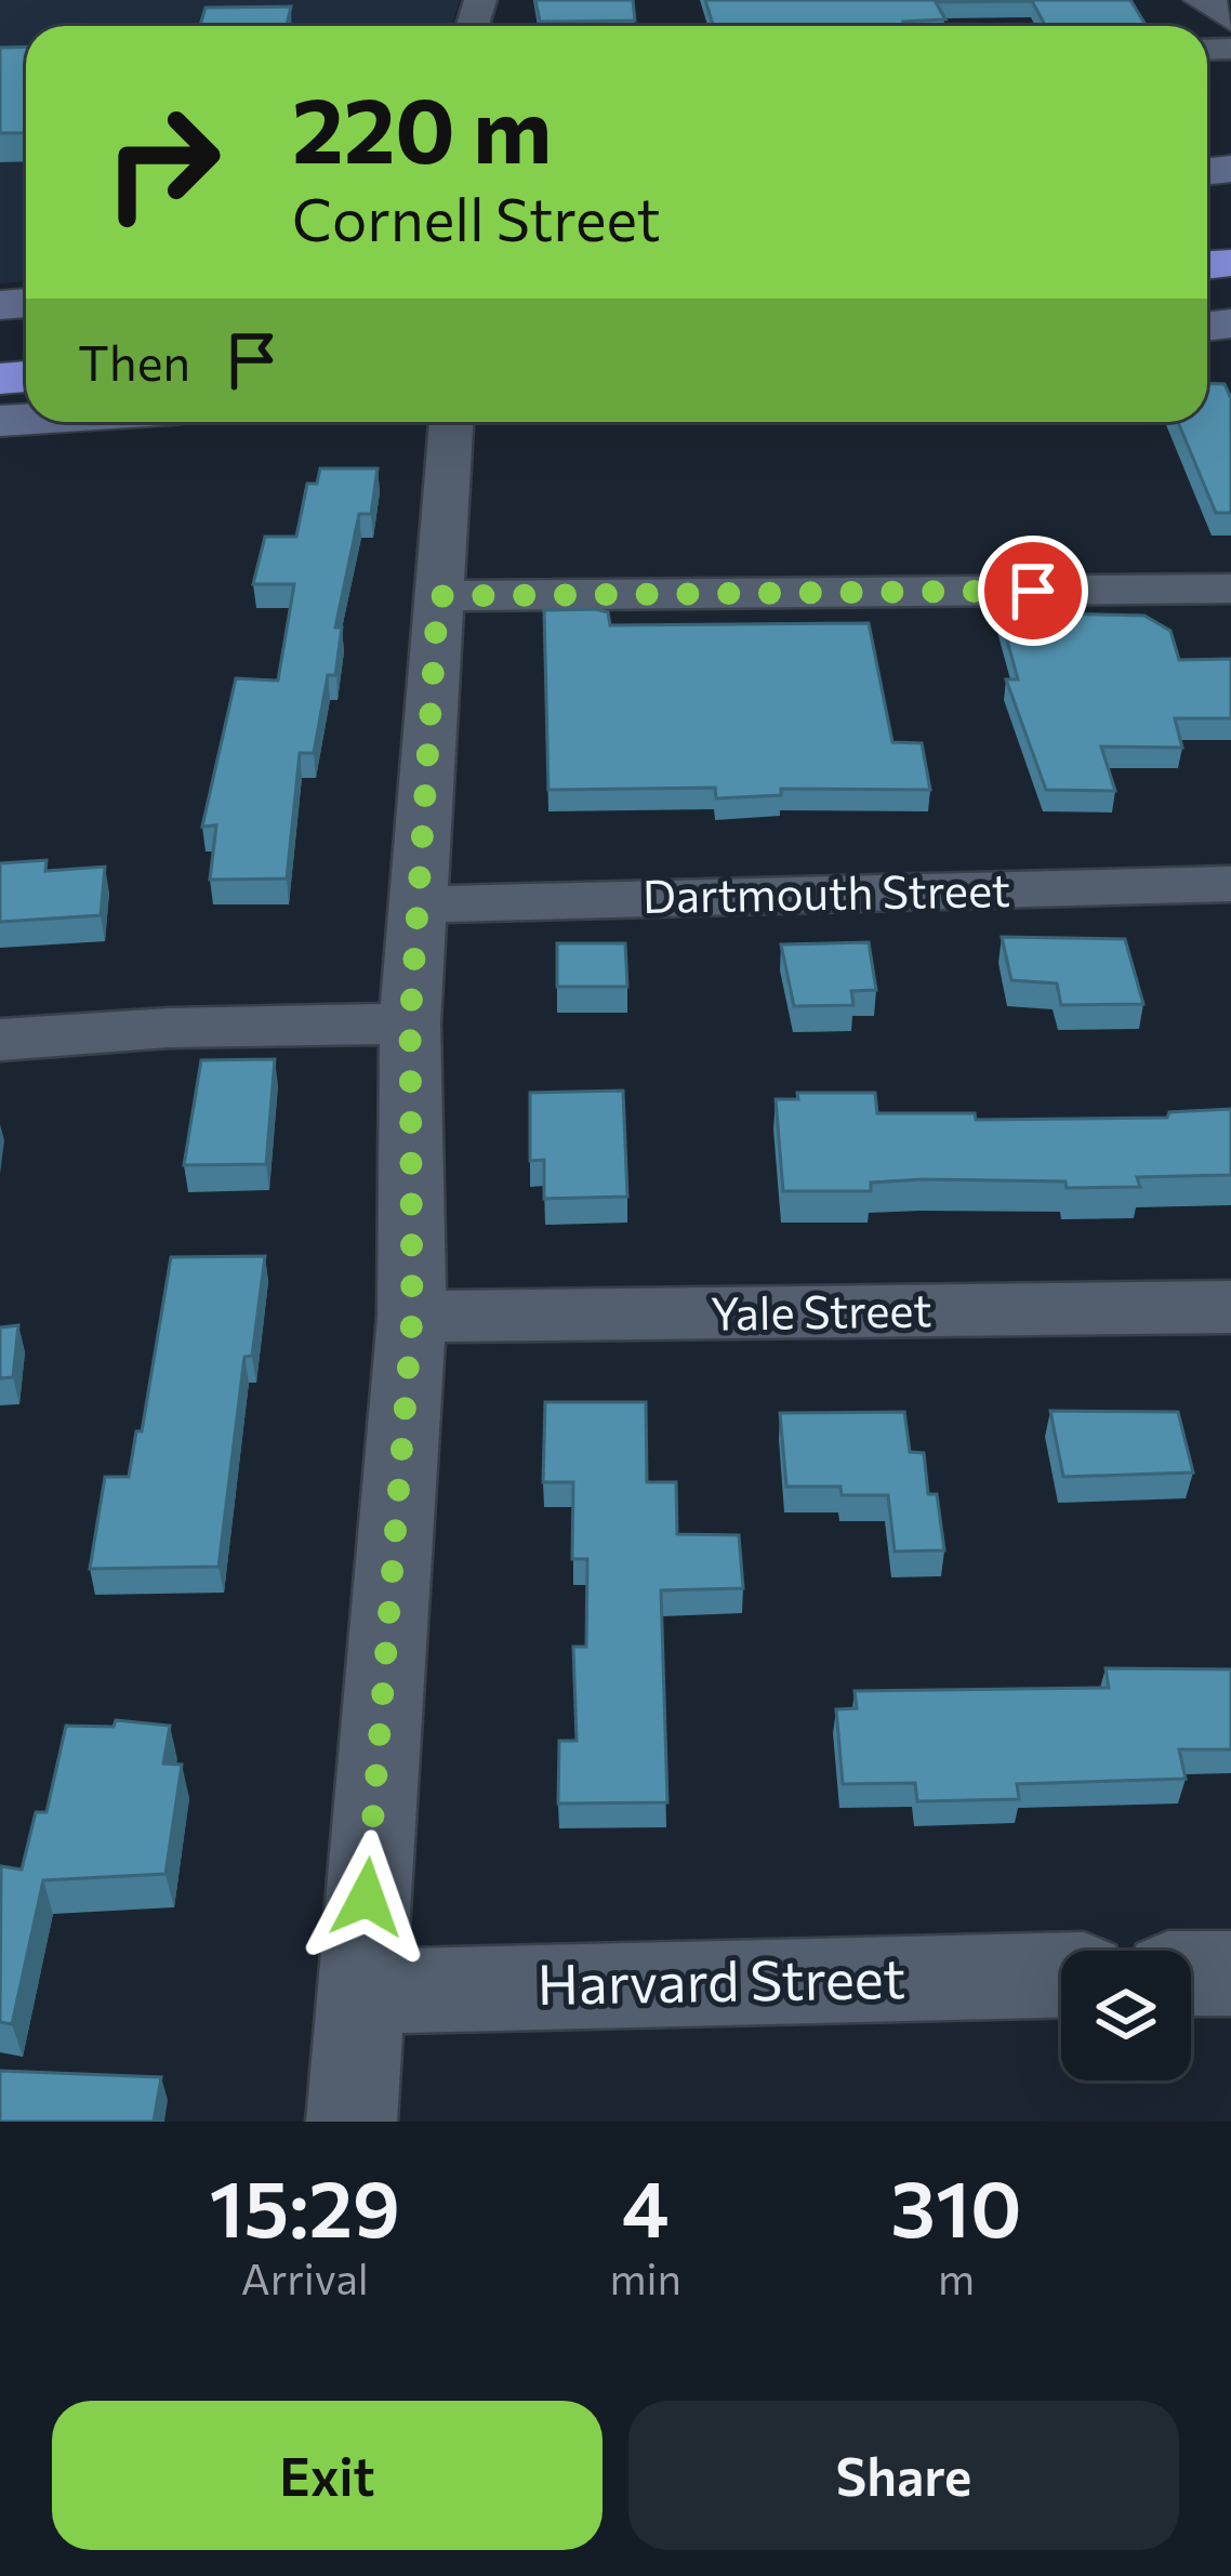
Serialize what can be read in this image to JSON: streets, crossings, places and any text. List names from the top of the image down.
{
  "streets": {
    "street": ["Dartmouth Street", "Yale Street", "Harvard Street"]
  },
  "page": {
    "turn": ["220 m", "Cornell Street"],
    "then": "Then",
    "eta": [
      "15:29",
      "Arrival",
      "4",
      "min",
      "310",
      "m"
    ],
    "buttons": ["Exit", "Share"]
  }
}
